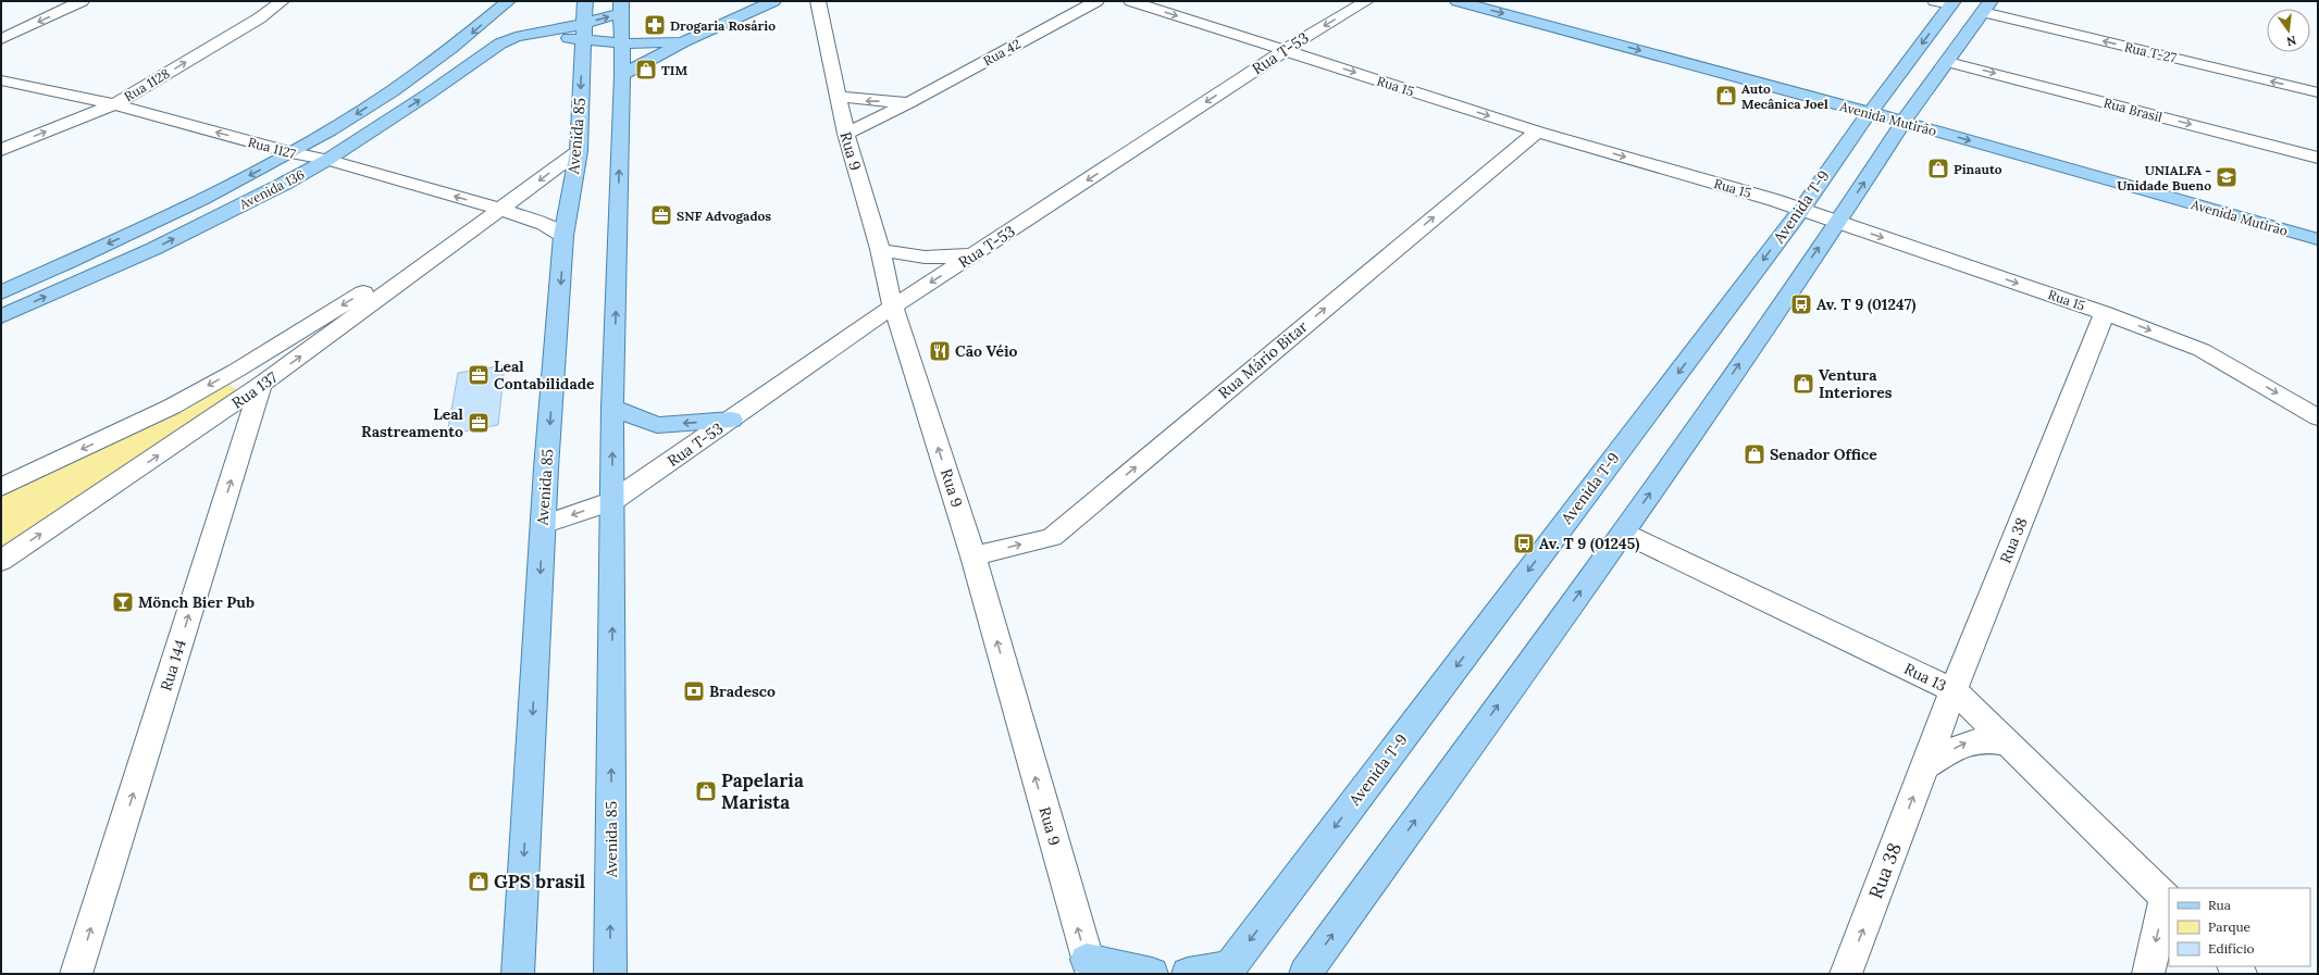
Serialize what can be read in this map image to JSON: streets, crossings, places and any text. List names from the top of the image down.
{
  "streets": {
    "main road": [
      "Avenida Mutirão",
      "Avenida 85",
      "Avenida 136",
      "Avenida T-9"
    ],
    "street": [
      "Rua 42",
      "Rua T-27",
      "Rua T-53",
      "Rua 1128",
      "Rua 15",
      "Rua Brasil",
      "Rua 1127",
      "Rua 9",
      "Rua Mário Bitar",
      "Rua 137",
      "Rua 38",
      "Rua 144",
      "Rua 13"
    ]
  },
  "crossings": [
    ["Rua 42", "Rua 9"],
    ["Rua T-53", "Rua 15"],
    ["Rua T-53", "Avenida 85"],
    ["Rua T-53", "Rua 9"],
    ["Rua 1128", "Rua 1127"],
    ["Rua 15", "Avenida T-9"],
    ["Rua 15", "Rua Mário Bitar"],
    ["Rua 15", "Rua 38"],
    ["Avenida Mutirão", "Avenida T-9"],
    ["Avenida 85", "Rua 1127"],
    ["Avenida 85", "Avenida 136"],
    ["Avenida 85", "Rua 137"],
    ["Rua 1127", "Avenida 136"],
    ["Rua 1127", "Rua 137"],
    ["Rua 9", "Rua Mário Bitar"],
    ["Rua 137", "Rua 144"],
    ["Rua 38", "Rua 13"]
  ],
  "one_way": [
    "Rua T-27",
    "Rua T-53",
    "Rua 1128",
    "Rua 15",
    "Rua Brasil",
    "Rua 1127",
    "Rua 9",
    "Rua Mário Bitar",
    "Rua 144"
  ],
  "places": {
    "pharmacy": ["Drogaria Rosário"],
    "shop": [
      "TIM",
      "Auto Mecânica Joel",
      "Pinauto",
      "Ventura Interiores",
      "Senador Office",
      "Papelaria Marista",
      "GPS brasil"
    ],
    "school or university": ["UNIALFA - Unidade Bueno"],
    "office": ["SNF Advogados", "Leal Contabilidade", "Leal Rastreamento"],
    "bus stop": ["Av. T 9 (01247)", "Av. T 9 (01245)"],
    "restaurant": ["Cão Véio"],
    "bar": ["Mönch Bier Pub"],
    "bank": ["Bradesco"]
  },
  "legend": ["Rua", "Parque", "Edifício"],
  "north": "bottom"
}
